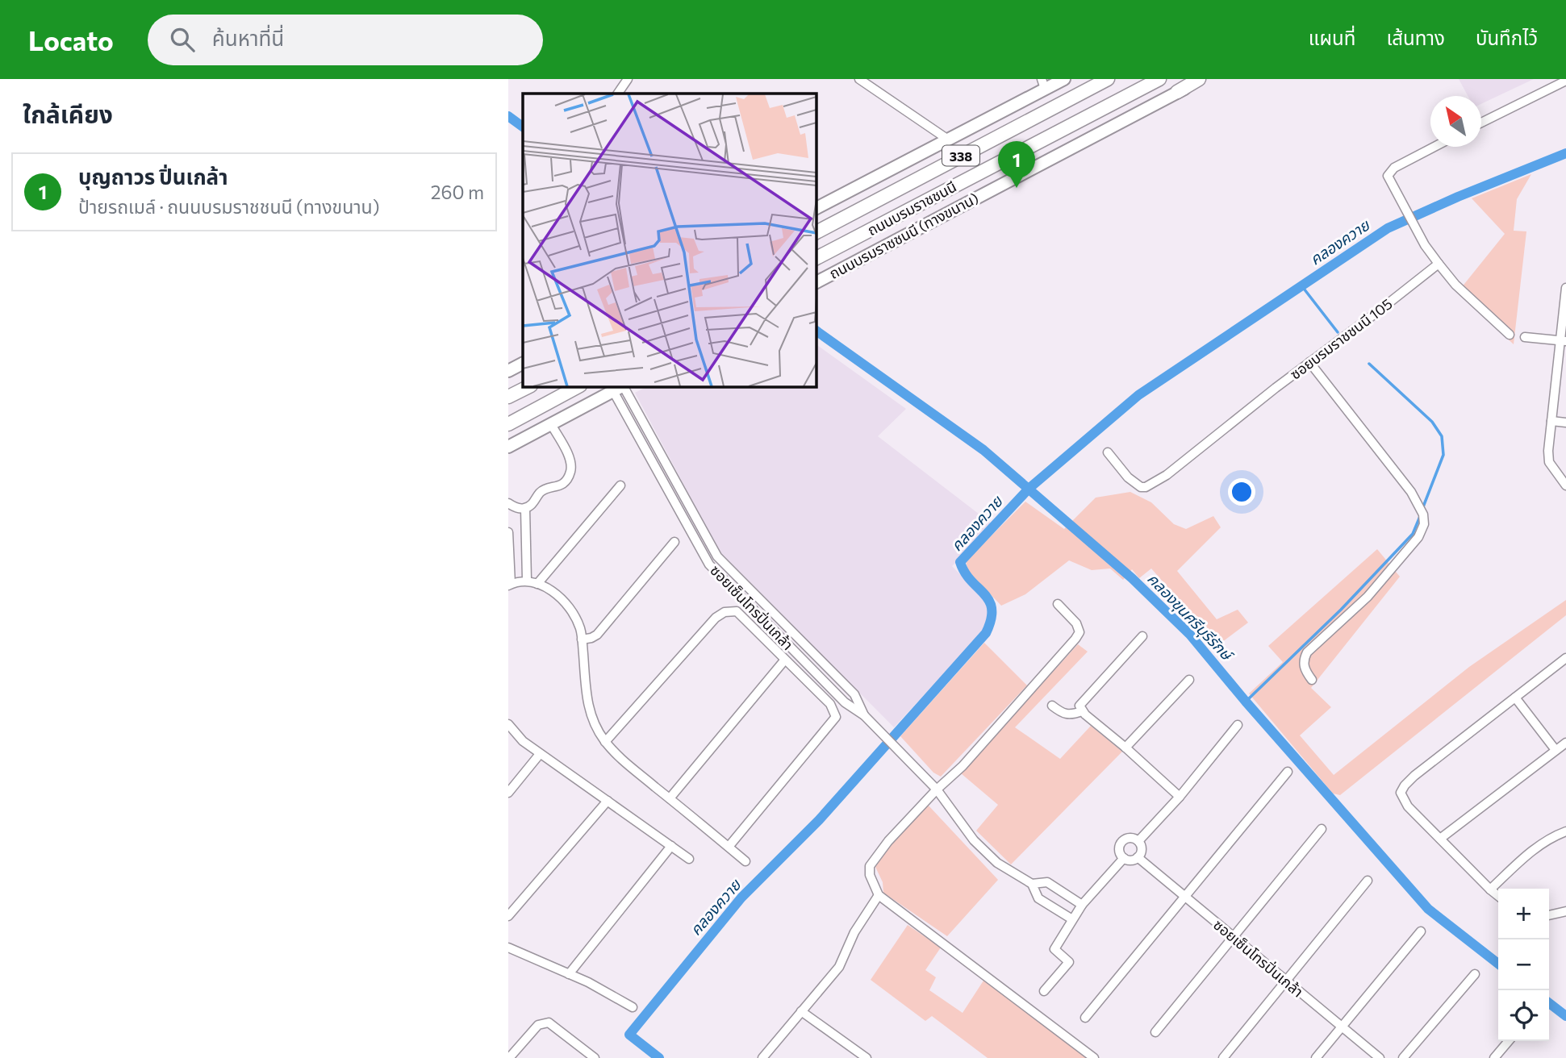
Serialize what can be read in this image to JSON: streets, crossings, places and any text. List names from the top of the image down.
{
  "streets": {
    "main road": ["338", "ถนนบรมราชชนนี", "ถนนบรมราชชนนี (ทางขนาน)"],
    "street": ["ซอยบรมราชชนนี 105", "ซอยเซ็นโทรปิ่นเกล้า"]
  },
  "water": ["คลองควาย", "คลองขุนศรีบุรีรักษ์"],
  "north": "top left",
  "page": {
    "header": "Locato",
    "search": "ค้นหาที่นี่",
    "nav": ["แผนที่", "เส้นทาง", "บันทึกไว้"],
    "heading": "ใกล้เคียง",
    "pins": "1",
    "list": [
      {
        "mark": "1",
        "name": "บุญถาวร ปิ่นเกล้า",
        "note": "ป้ายรถเมล์ · ถนนบรมราชชนนี (ทางขนาน)",
        "value": "260 m"
      }
    ],
    "map_buttons": ["+", "−"]
  }
}
